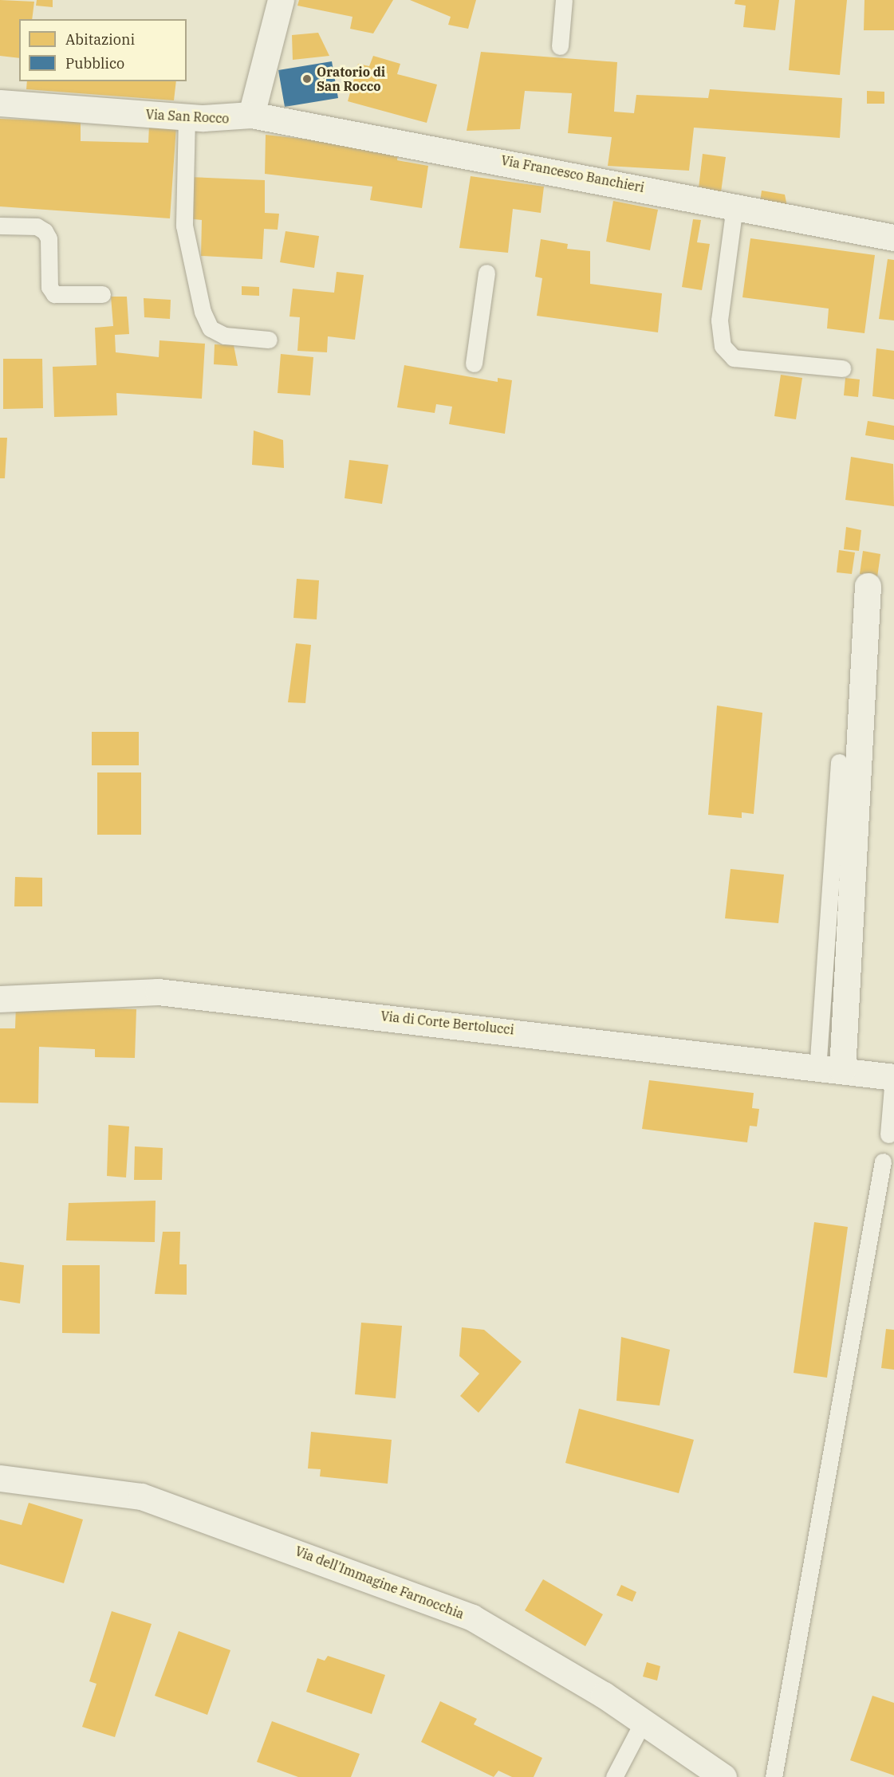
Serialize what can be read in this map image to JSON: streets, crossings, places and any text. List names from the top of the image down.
{
  "streets": {
    "street": [
      "Via San Rocco",
      "Via Francesco Banchieri",
      "Via di Corte Bertolucci",
      "Via dell'Immagine Farnocchia"
    ]
  },
  "crossings": [
    ["Via San Rocco", "Via Francesco Banchieri"]
  ],
  "places": ["Oratorio di San Rocco"],
  "legend": ["Abitazioni", "Pubblico"]
}
